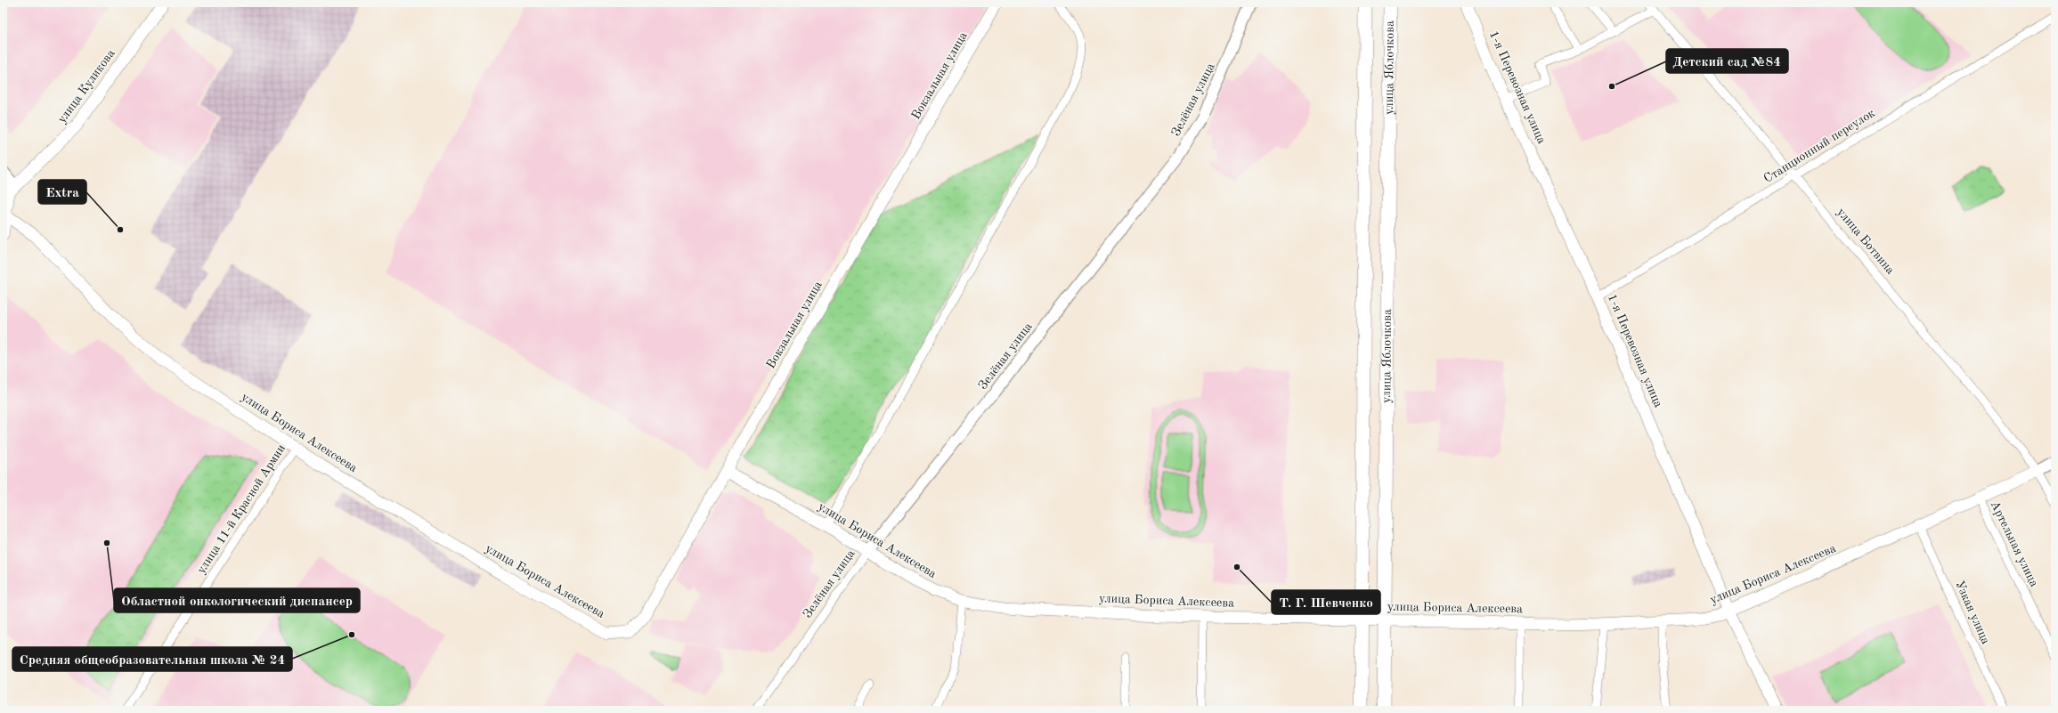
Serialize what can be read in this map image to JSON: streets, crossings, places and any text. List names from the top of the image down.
{
  "streets": {
    "main road": [
      "улица Яблочкова",
      "Вокзальная улица",
      "улица Куликова",
      "1-я Перевозная улица",
      "улица Бориса Алексеева"
    ],
    "street": [
      "Зелёная улица",
      "Станционный переулок",
      "улица Ботвина",
      "улица 11-й Красной Армии",
      "Артельная улица",
      "Узкая улица"
    ]
  },
  "crossings": [
    ["улица Яблочкова", "улица Бориса Алексеева"],
    ["Вокзальная улица", "улица Бориса Алексеева"],
    ["1-я Перевозная улица", "Станционный переулок"],
    ["1-я Перевозная улица", "улица Бориса Алексеева"],
    ["Зелёная улица", "улица Бориса Алексеева"],
    ["Станционный переулок", "улица Ботвина"],
    ["улица Ботвина", "улица Бориса Алексеева"],
    ["улица Бориса Алексеева", "улица 11-й Красной Армии"],
    ["улица Бориса Алексеева", "Артельная улица"],
    ["улица Бориса Алексеева", "Узкая улица"]
  ],
  "places": [
    "Детский сад №84",
    "Extra",
    "Областной онкологический диспансер",
    "Т. Г. Шевченко",
    "Средняя общеобразовательная школа № 24"
  ]
}
